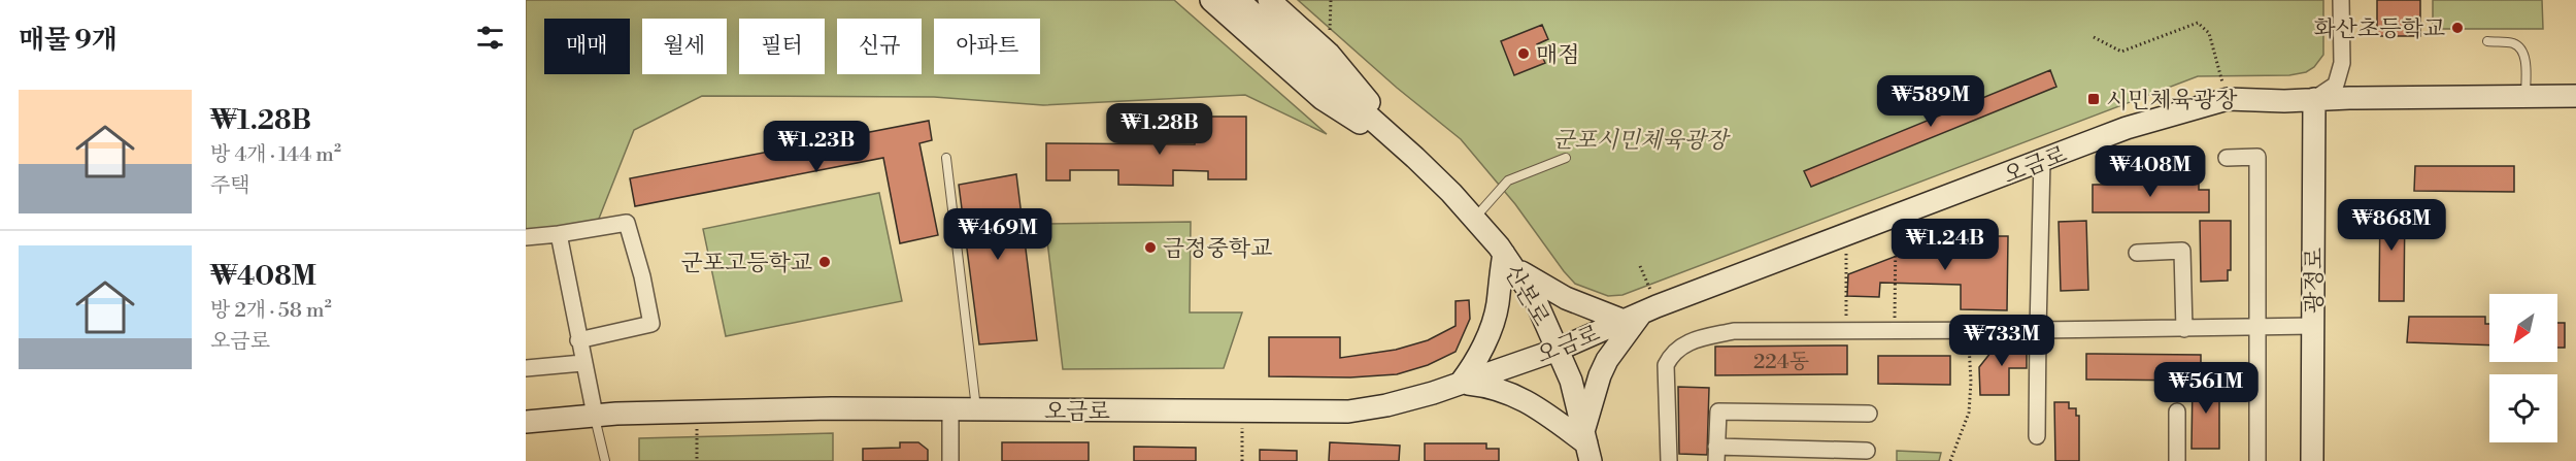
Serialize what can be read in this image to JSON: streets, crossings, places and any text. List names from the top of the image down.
{
  "streets": {
    "street": ["오금로", "광정로", "산본로"]
  },
  "crossings": [
    ["오금로", "광정로"],
    ["오금로", "산본로"]
  ],
  "parks": ["군포시민체육광장"],
  "places": {
    "other": [
      "화산초등학교",
      "매점",
      "금정중학교",
      "군포고등학교"
    ],
    "transit": ["시민체육광장"]
  },
  "house_numbers": ["224동"],
  "north": "bottom left",
  "page": {
    "heading": "매물 9개",
    "chip": [
      "매매",
      "월세",
      "필터",
      "신규",
      "아파트"
    ],
    "list": [
      {
        "name": "₩1.28B",
        "note": "방 4개 · 144 m² · 주택"
      },
      {
        "name": "₩408M",
        "note": "방 2개 · 58 m² · 오금로"
      }
    ],
    "price": [
      "₩589M",
      "₩1.28B",
      "₩1.23B",
      "₩408M",
      "₩868M",
      "₩469M",
      "₩1.24B",
      "₩733M",
      "₩561M"
    ]
  }
}
